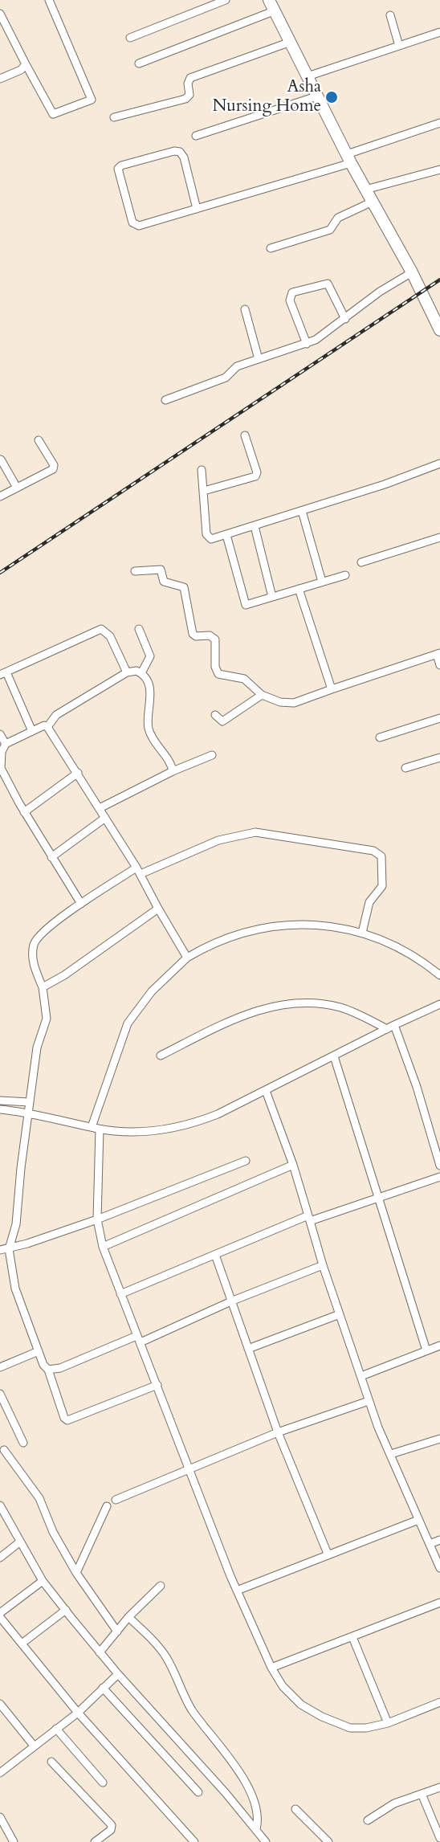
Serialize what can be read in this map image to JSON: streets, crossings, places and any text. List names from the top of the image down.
{
  "places": ["Asha Nursing Home"]
}
